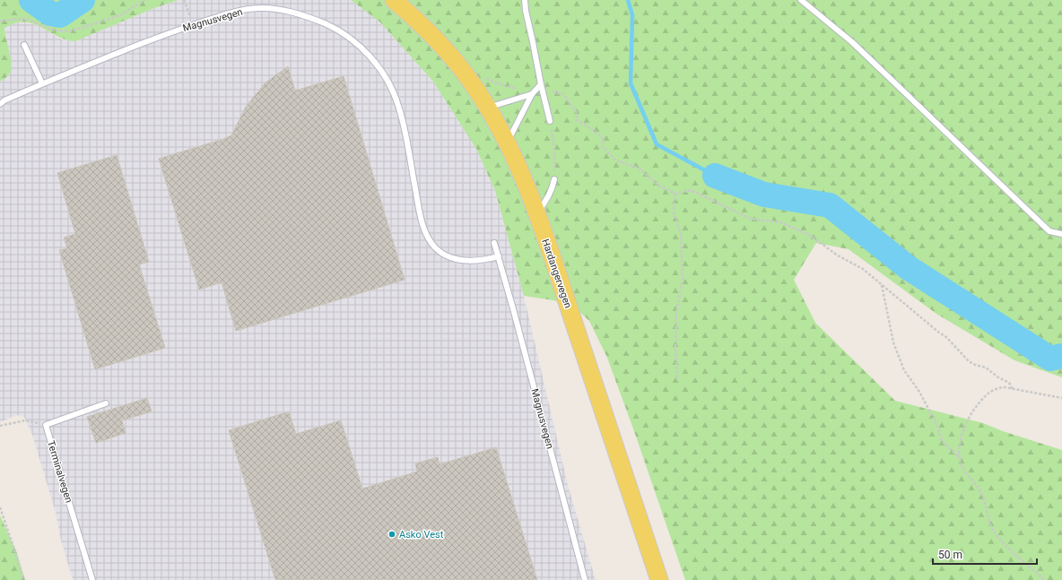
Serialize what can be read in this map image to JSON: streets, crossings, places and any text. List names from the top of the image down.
{
  "streets": {
    "main road": ["Hardangervegen"],
    "lane": ["Magnusvegen", "Terminalvegen"]
  },
  "places": ["Asko Vest"],
  "scale_bar": "50 m"
}
